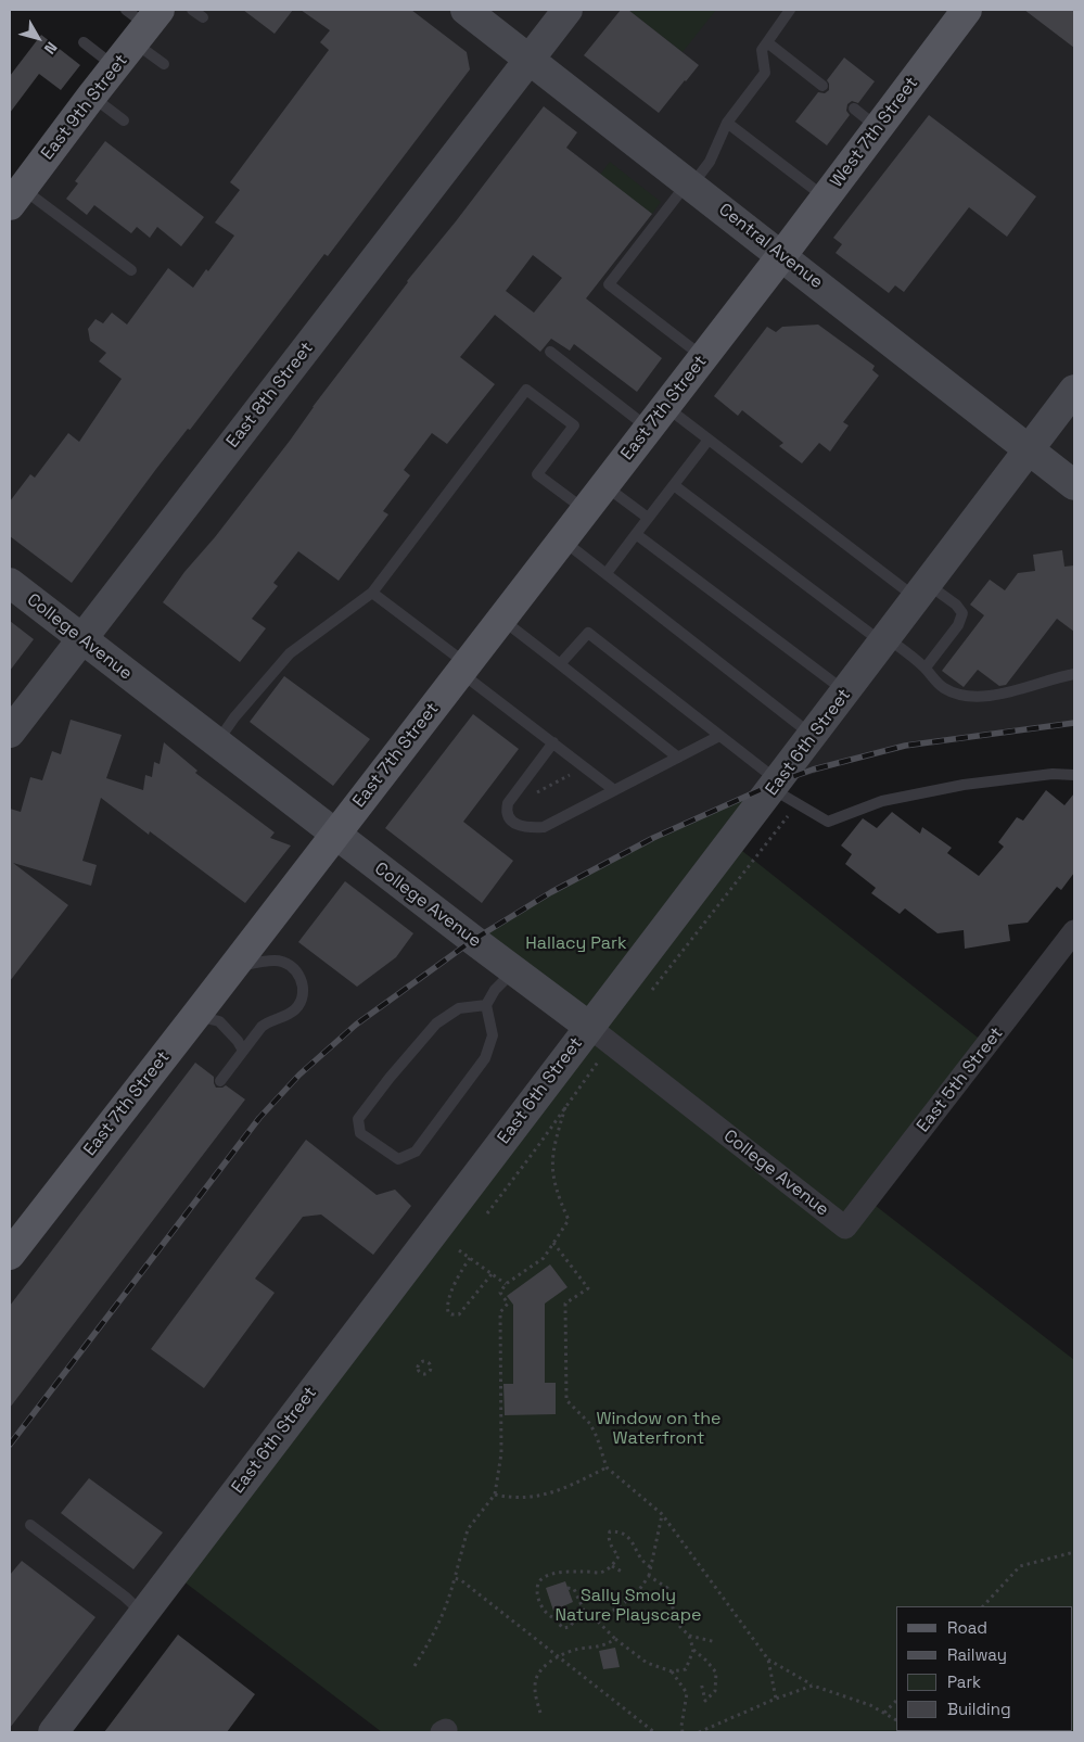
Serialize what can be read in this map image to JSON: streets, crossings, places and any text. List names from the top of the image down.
{
  "streets": {
    "main road": ["East 9th Street", "West 7th Street", "East 7th Street"],
    "street": [
      "Central Avenue",
      "East 8th Street",
      "College Avenue",
      "East 6th Street",
      "East 5th Street"
    ]
  },
  "crossings": [
    ["West 7th Street", "Central Avenue"],
    ["West 7th Street", "East 7th Street"],
    ["Central Avenue", "East 8th Street"],
    ["Central Avenue", "East 7th Street"],
    ["Central Avenue", "East 6th Street"],
    ["East 8th Street", "College Avenue"],
    ["East 7th Street", "College Avenue"],
    ["College Avenue", "East 6th Street"],
    ["College Avenue", "East 5th Street"]
  ],
  "parks": ["Hallacy Park", "Window on the Waterfront", "Sally Smoly Nature Playscape"],
  "legend": [
    "Road",
    "Railway",
    "Park",
    "Building"
  ],
  "north": "bottom right"
}
